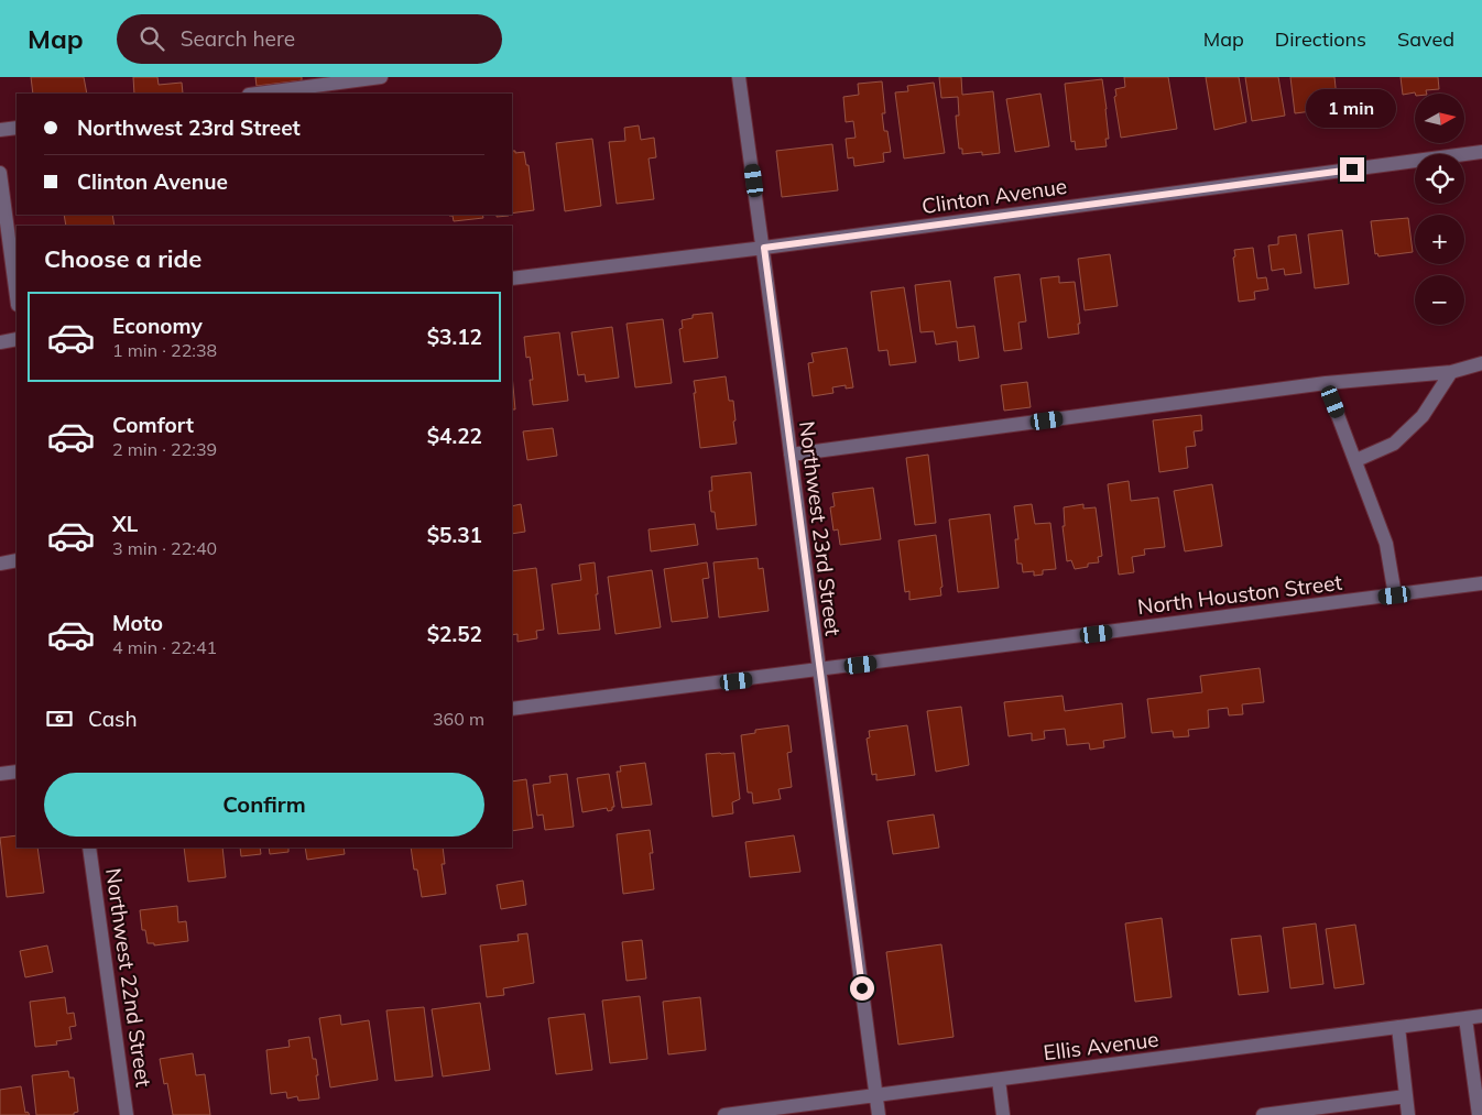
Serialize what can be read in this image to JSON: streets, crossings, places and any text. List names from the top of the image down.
{
  "streets": {
    "street": [
      "Clinton Avenue",
      "Northwest 23rd Street",
      "North Houston Street",
      "Northwest 22nd Street",
      "Ellis Avenue"
    ]
  },
  "crossings": [
    ["Clinton Avenue", "Northwest 23rd Street"],
    ["Northwest 23rd Street", "North Houston Street"],
    ["Northwest 23rd Street", "Ellis Avenue"]
  ],
  "north": "right",
  "page": {
    "header": "Map",
    "search": "Search here",
    "nav": ["Map", "Directions", "Saved"],
    "bubble": "1 min",
    "map_buttons": ["+", "−"],
    "banner": ["Northwest 23rd Street", "Clinton Avenue"],
    "heading": "Choose a ride",
    "list": [
      {
        "name": "Economy",
        "note": "1 min · 22:38",
        "value": "$3.12"
      },
      {
        "name": "Comfort",
        "note": "2 min · 22:39",
        "value": "$4.22"
      },
      {
        "name": "XL",
        "note": "3 min · 22:40",
        "value": "$5.31"
      },
      {
        "name": "Moto",
        "note": "4 min · 22:41",
        "value": "$2.52"
      }
    ],
    "pay": ["Cash", "360 m"],
    "buttons": "Confirm"
  }
}
